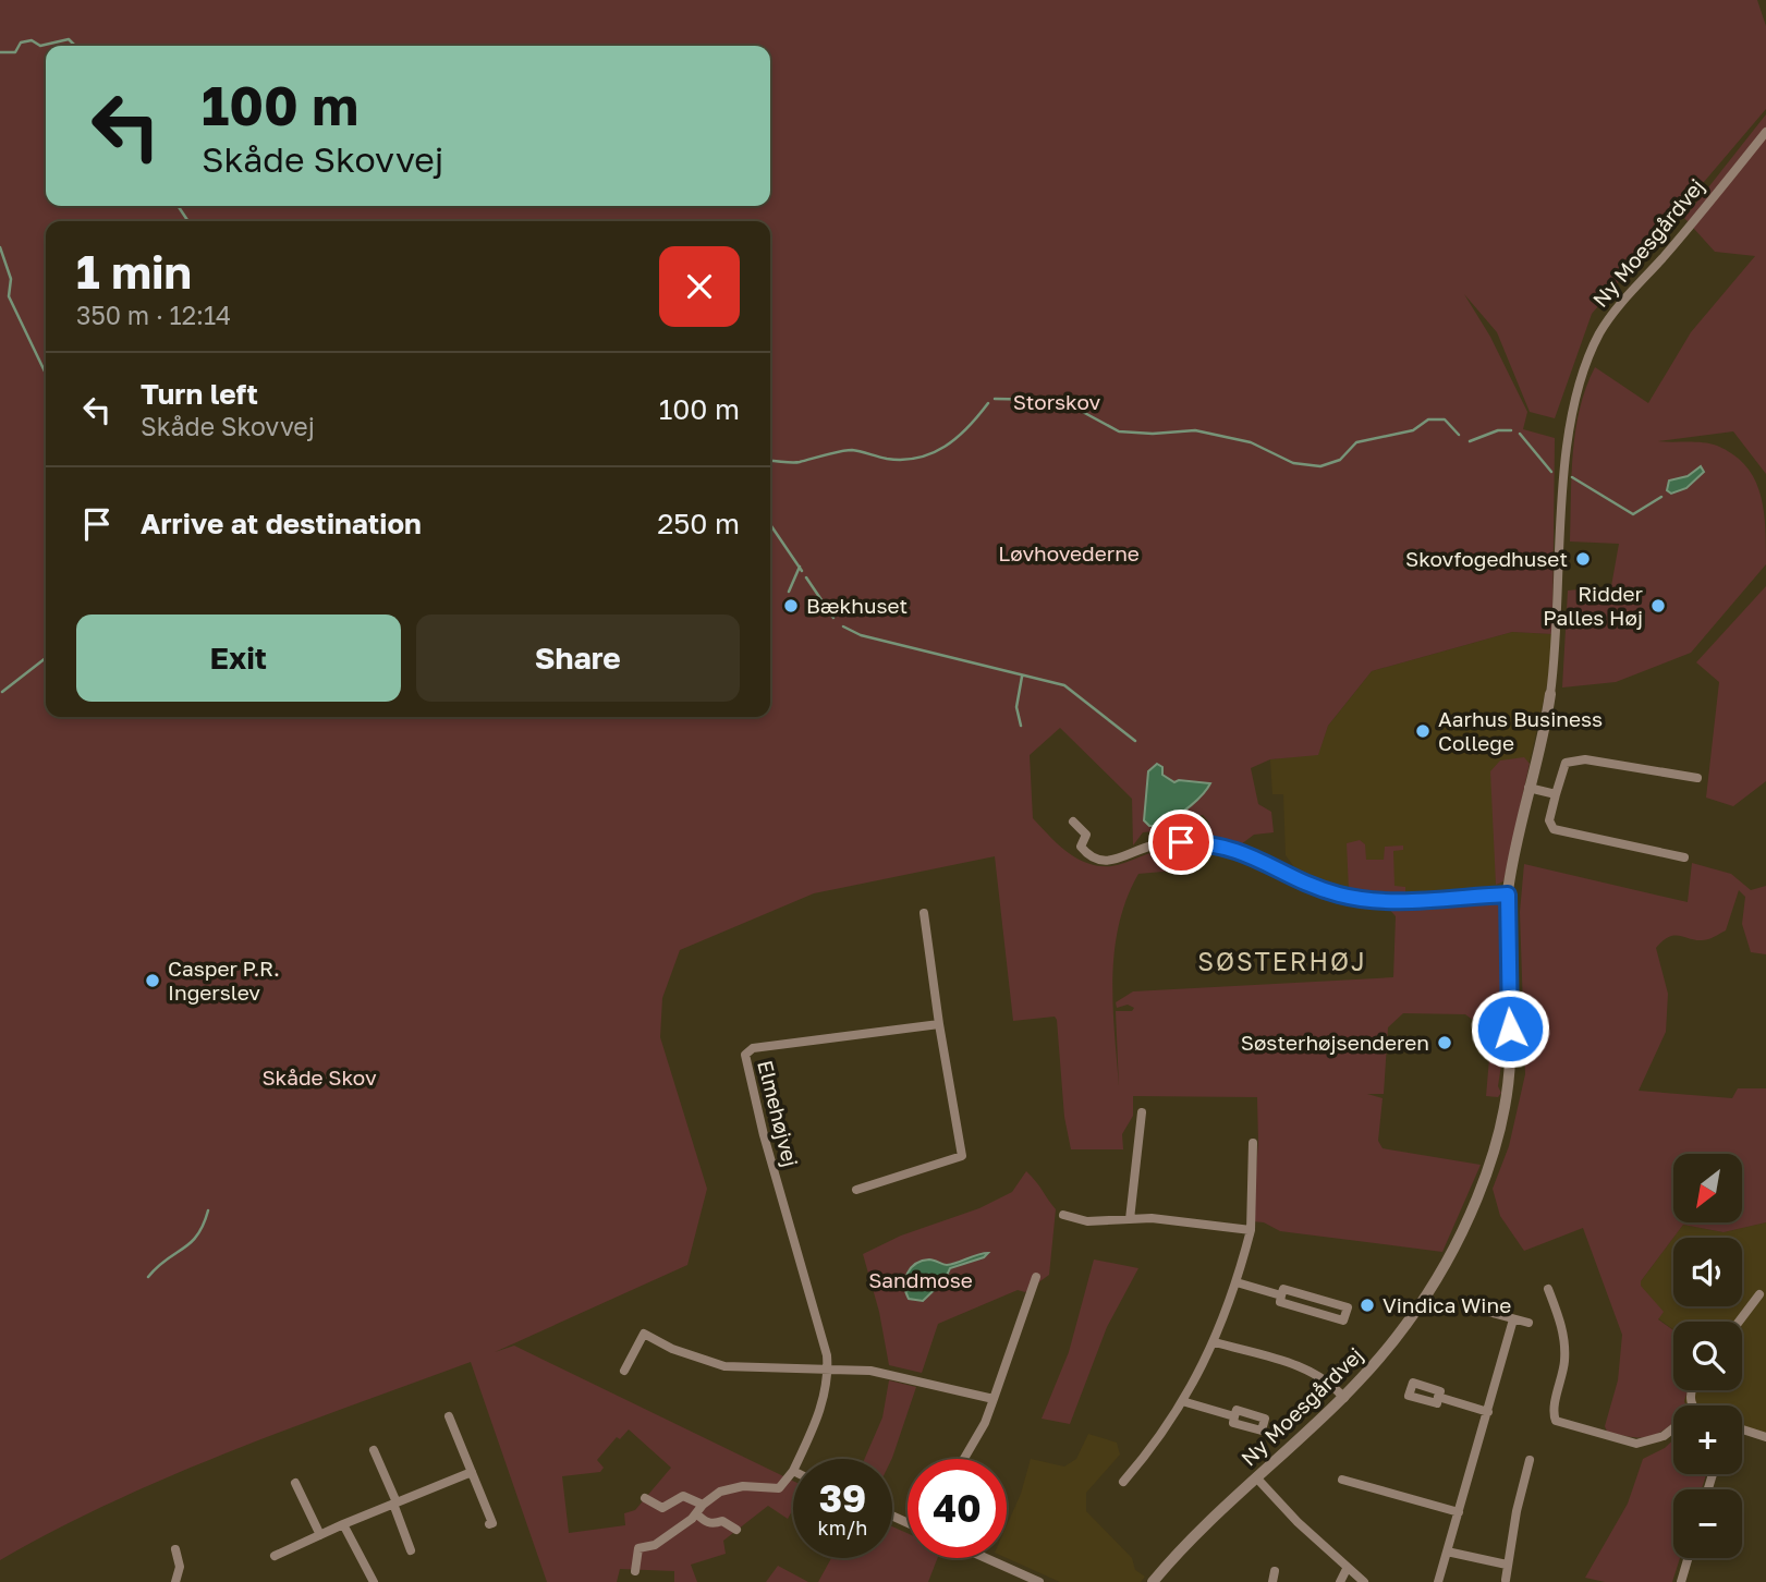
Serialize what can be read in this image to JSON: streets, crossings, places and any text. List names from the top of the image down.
{
  "streets": {
    "street": ["Ny Moesgårdvej", "Elmehøjvej"]
  },
  "districts": ["SØSTERHØJ"],
  "parks": [
    "Storskov",
    "Løvhovederne",
    "Skåde Skov",
    "Sandmose"
  ],
  "places": [
    "Skovfogedhuset",
    "Bækhuset",
    "Ridder Palles Høj",
    "Aarhus Business College",
    "Casper P.R. Ingerslev",
    "Søsterhøjsenderen",
    "Vindica Wine"
  ],
  "north": "bottom left",
  "page": {
    "turn": ["100 m", "Skåde Skovvej"],
    "heading": ["1 min", "350 m · 12:14"],
    "list": [
      {
        "name": "Turn left",
        "note": "Skåde Skovvej",
        "value": "100 m"
      },
      {
        "name": "Arrive at destination",
        "value": "250 m"
      }
    ],
    "buttons": ["Exit", "Share"],
    "map_buttons": ["+", "−"],
    "speed": "39 km/h",
    "limit": "40"
  }
}
